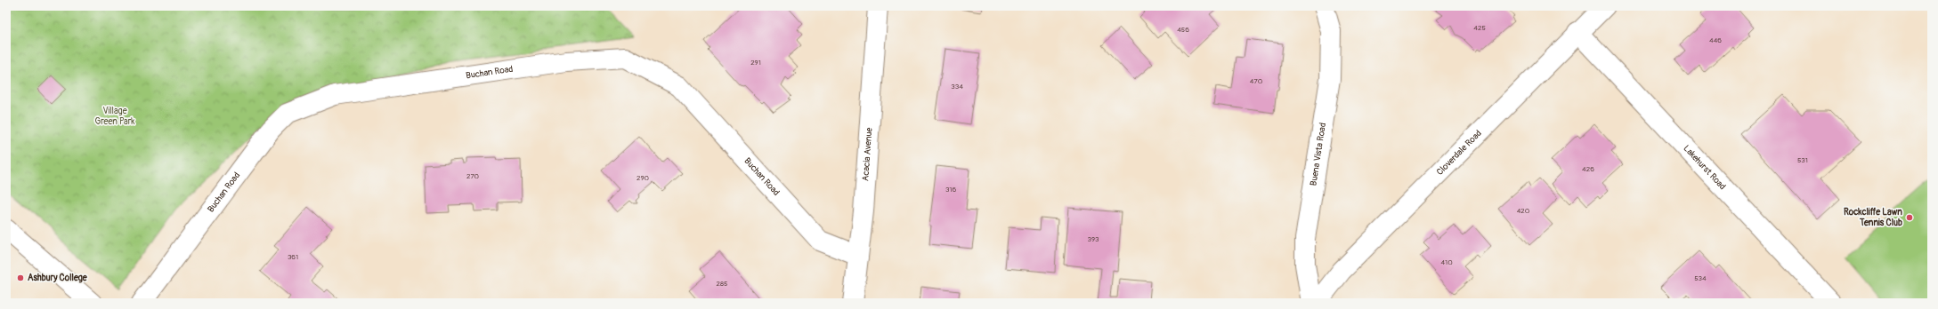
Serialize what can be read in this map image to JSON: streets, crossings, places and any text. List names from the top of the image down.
{
  "streets": {
    "street": [
      "Buchan Road",
      "Cloverdale Road",
      "Acacia Avenue",
      "Buena Vista Road",
      "Lakehurst Road"
    ]
  },
  "crossings": [
    ["Buchan Road", "Acacia Avenue"],
    ["Cloverdale Road", "Lakehurst Road"]
  ],
  "parks": ["Village Green Park"],
  "places": ["Rockcliffe Lawn Tennis Club", "Ashbury College"],
  "house_numbers": [
    "425",
    "456",
    "446",
    "291",
    "470",
    "334",
    "531",
    "426",
    "270",
    "290",
    "316",
    "420",
    "393",
    "361",
    "410",
    "534",
    "285"
  ]
}
